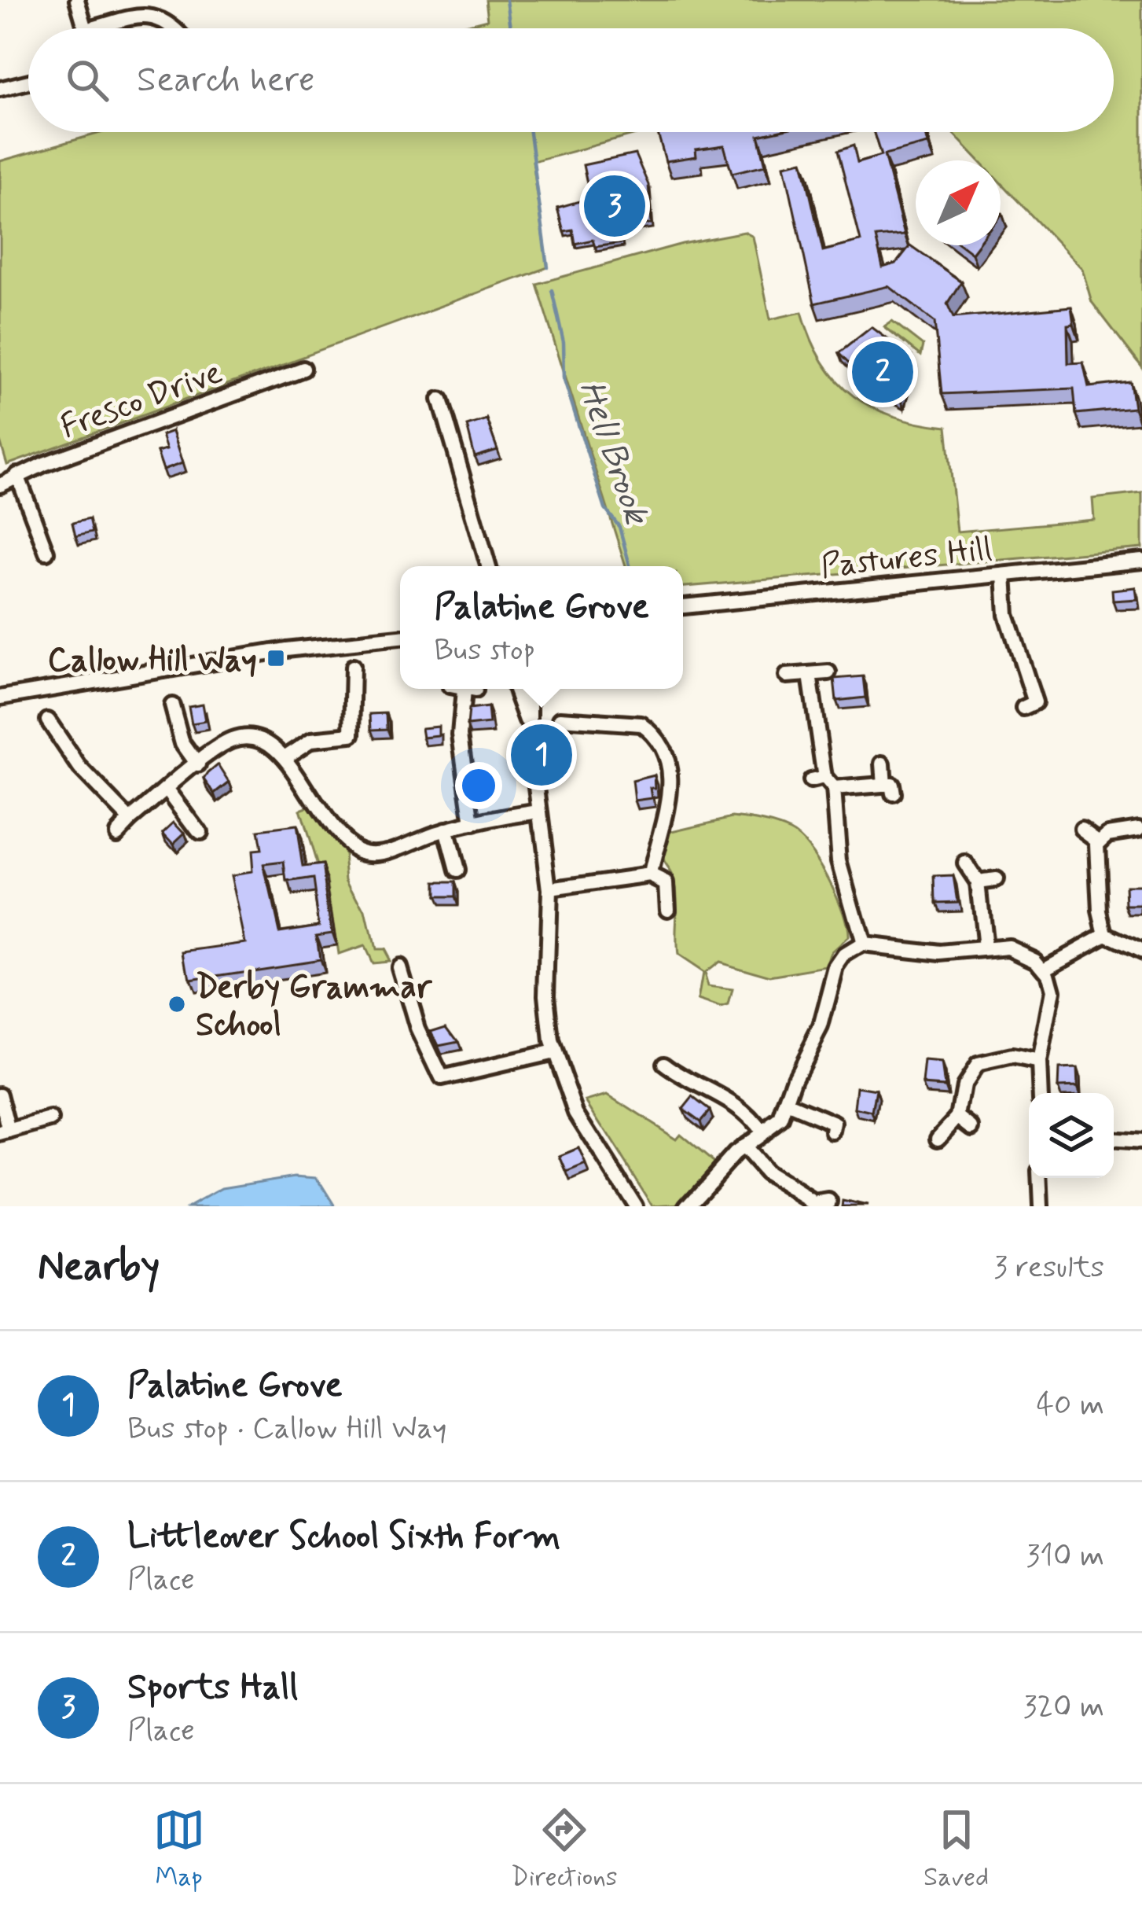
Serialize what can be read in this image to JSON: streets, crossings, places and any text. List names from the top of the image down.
{
  "streets": {
    "street": ["Fresco Drive", "Pastures Hill"]
  },
  "water": ["Hell Brook"],
  "places": {
    "transit": ["Callow Hill Way"],
    "other": ["Derby Grammar School"]
  },
  "north": "top right",
  "page": {
    "search": "Search here",
    "pins": ["3", "2", "1"],
    "popup": ["Palatine Grove", "Bus stop"],
    "heading": ["Nearby", "3 results"],
    "list": [
      {
        "mark": "1",
        "name": "Palatine Grove",
        "note": "Bus stop · Callow Hill Way",
        "value": "40 m"
      },
      {
        "mark": "2",
        "name": "Littleover School Sixth Form",
        "note": "Place",
        "value": "310 m"
      },
      {
        "mark": "3",
        "name": "Sports Hall",
        "note": "Place",
        "value": "320 m"
      }
    ],
    "nav": ["Map", "Directions", "Saved"]
  }
}
